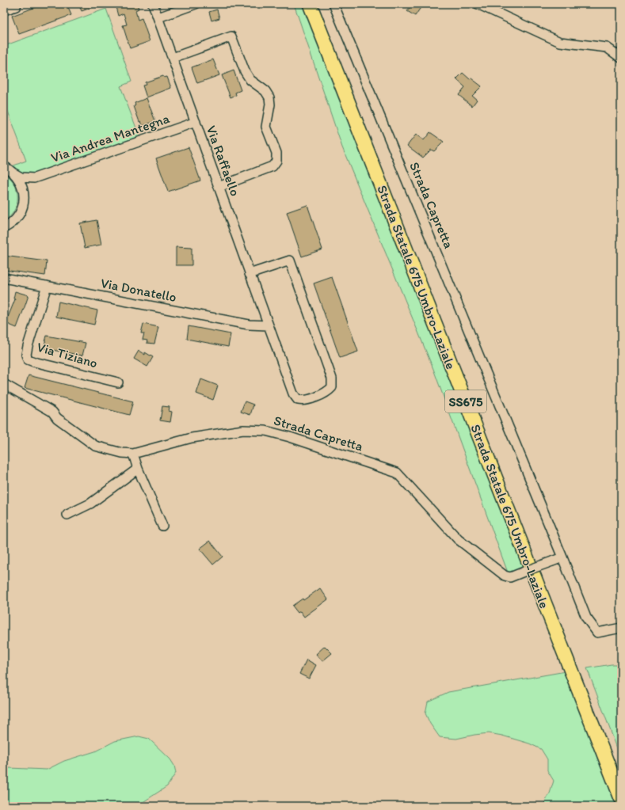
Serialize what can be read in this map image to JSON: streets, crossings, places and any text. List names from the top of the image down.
{
  "streets": {
    "highway": ["Strada Statale 675 Umbro-Laziale", "SS675"],
    "street": [
      "Via Andrea Mantegna",
      "Via Raffaello",
      "Strada Capretta",
      "Via Donatello",
      "Via Tiziano"
    ]
  },
  "crossings": [
    ["Via Andrea Mantegna", "Via Raffaello"],
    ["Via Raffaello", "Via Donatello"],
    ["Via Donatello", "Via Tiziano"]
  ]
}
